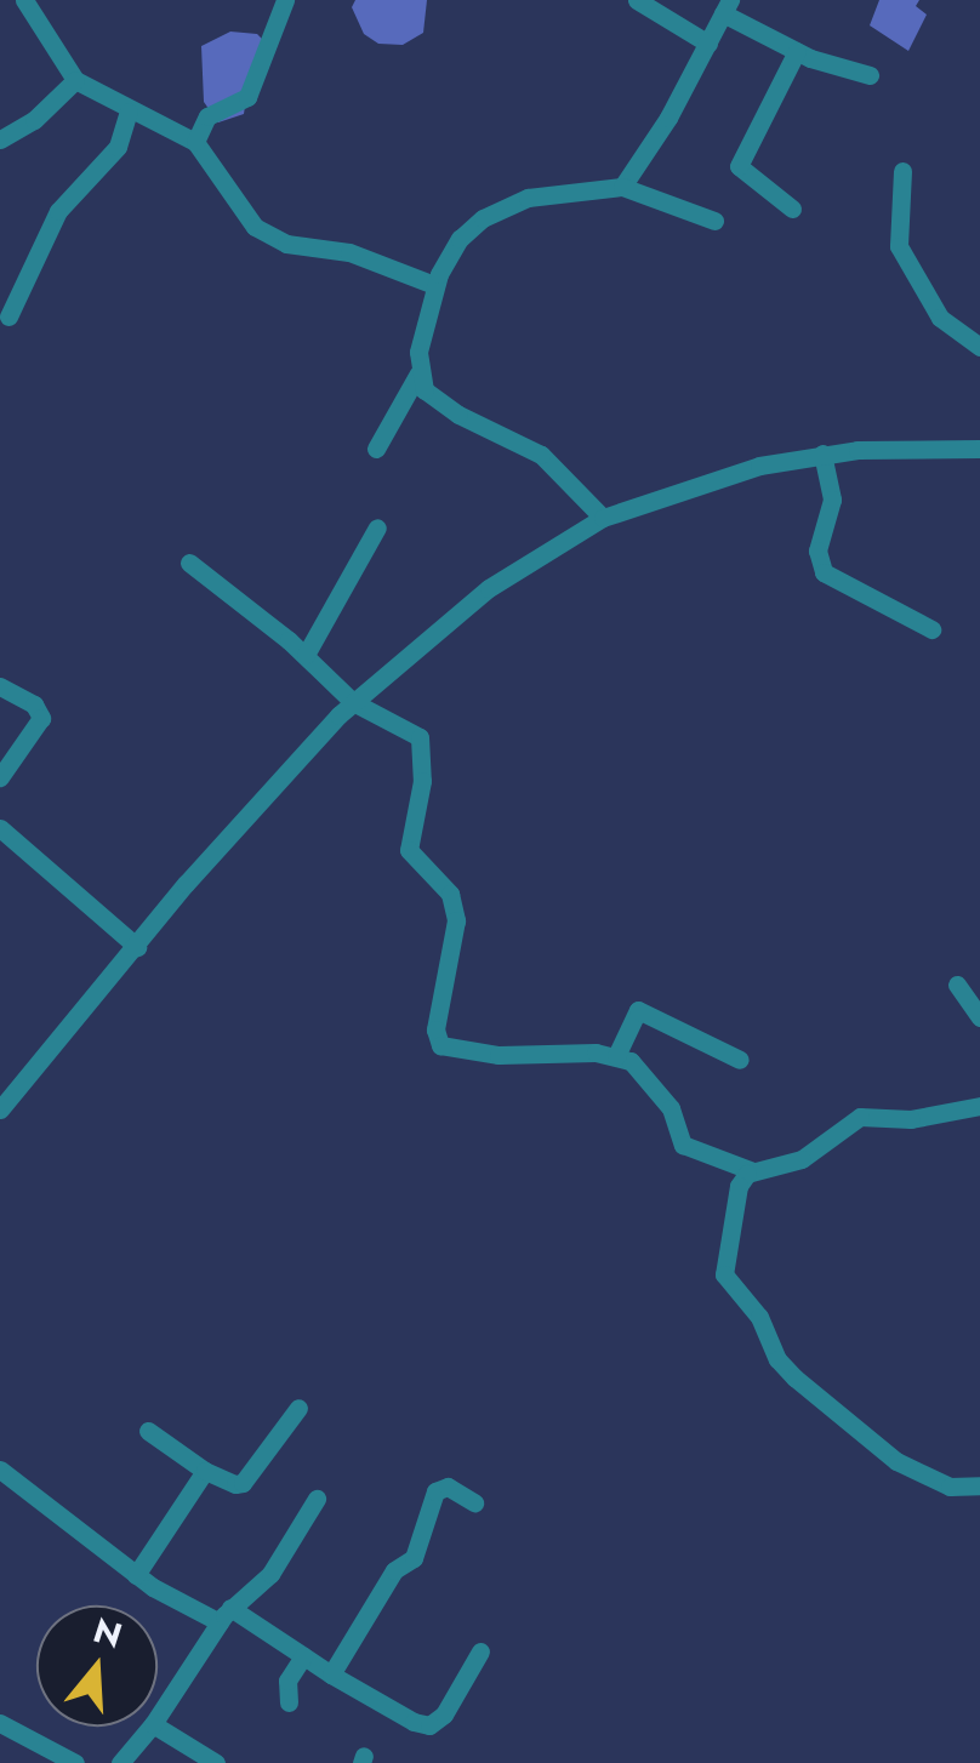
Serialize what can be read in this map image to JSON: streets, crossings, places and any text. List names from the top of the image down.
{
  "north": "top"
}
